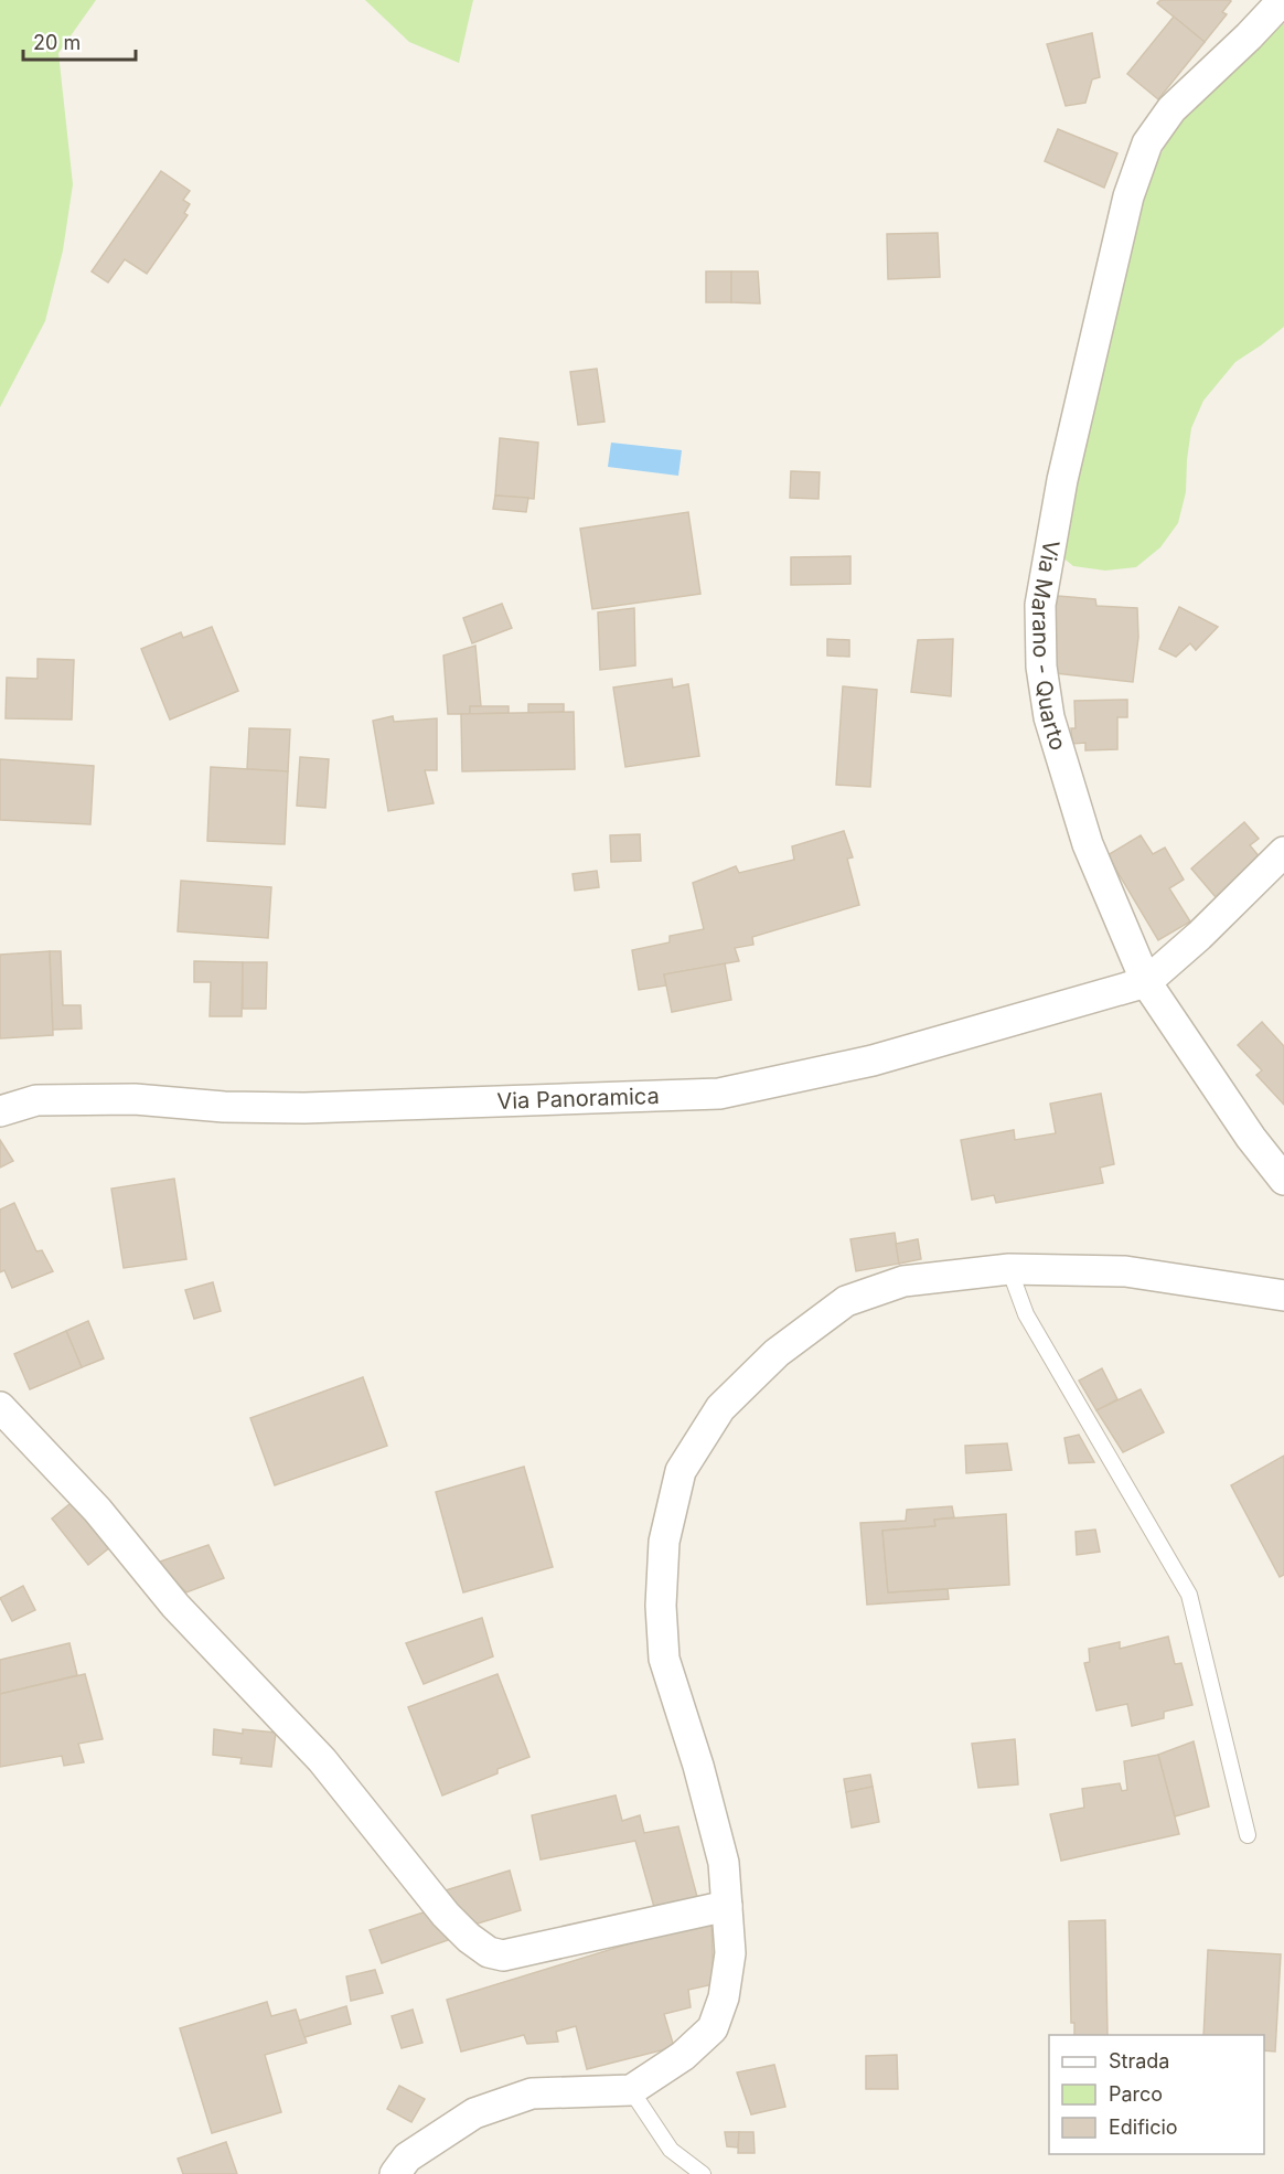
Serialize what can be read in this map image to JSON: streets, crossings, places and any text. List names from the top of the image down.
{
  "streets": {
    "street": ["Via Marano - Quarto", "Via Panoramica"]
  },
  "crossings": [
    ["Via Marano - Quarto", "Via Panoramica"]
  ],
  "legend": ["Strada", "Parco", "Edificio"],
  "scale_bar": "20 m"
}
